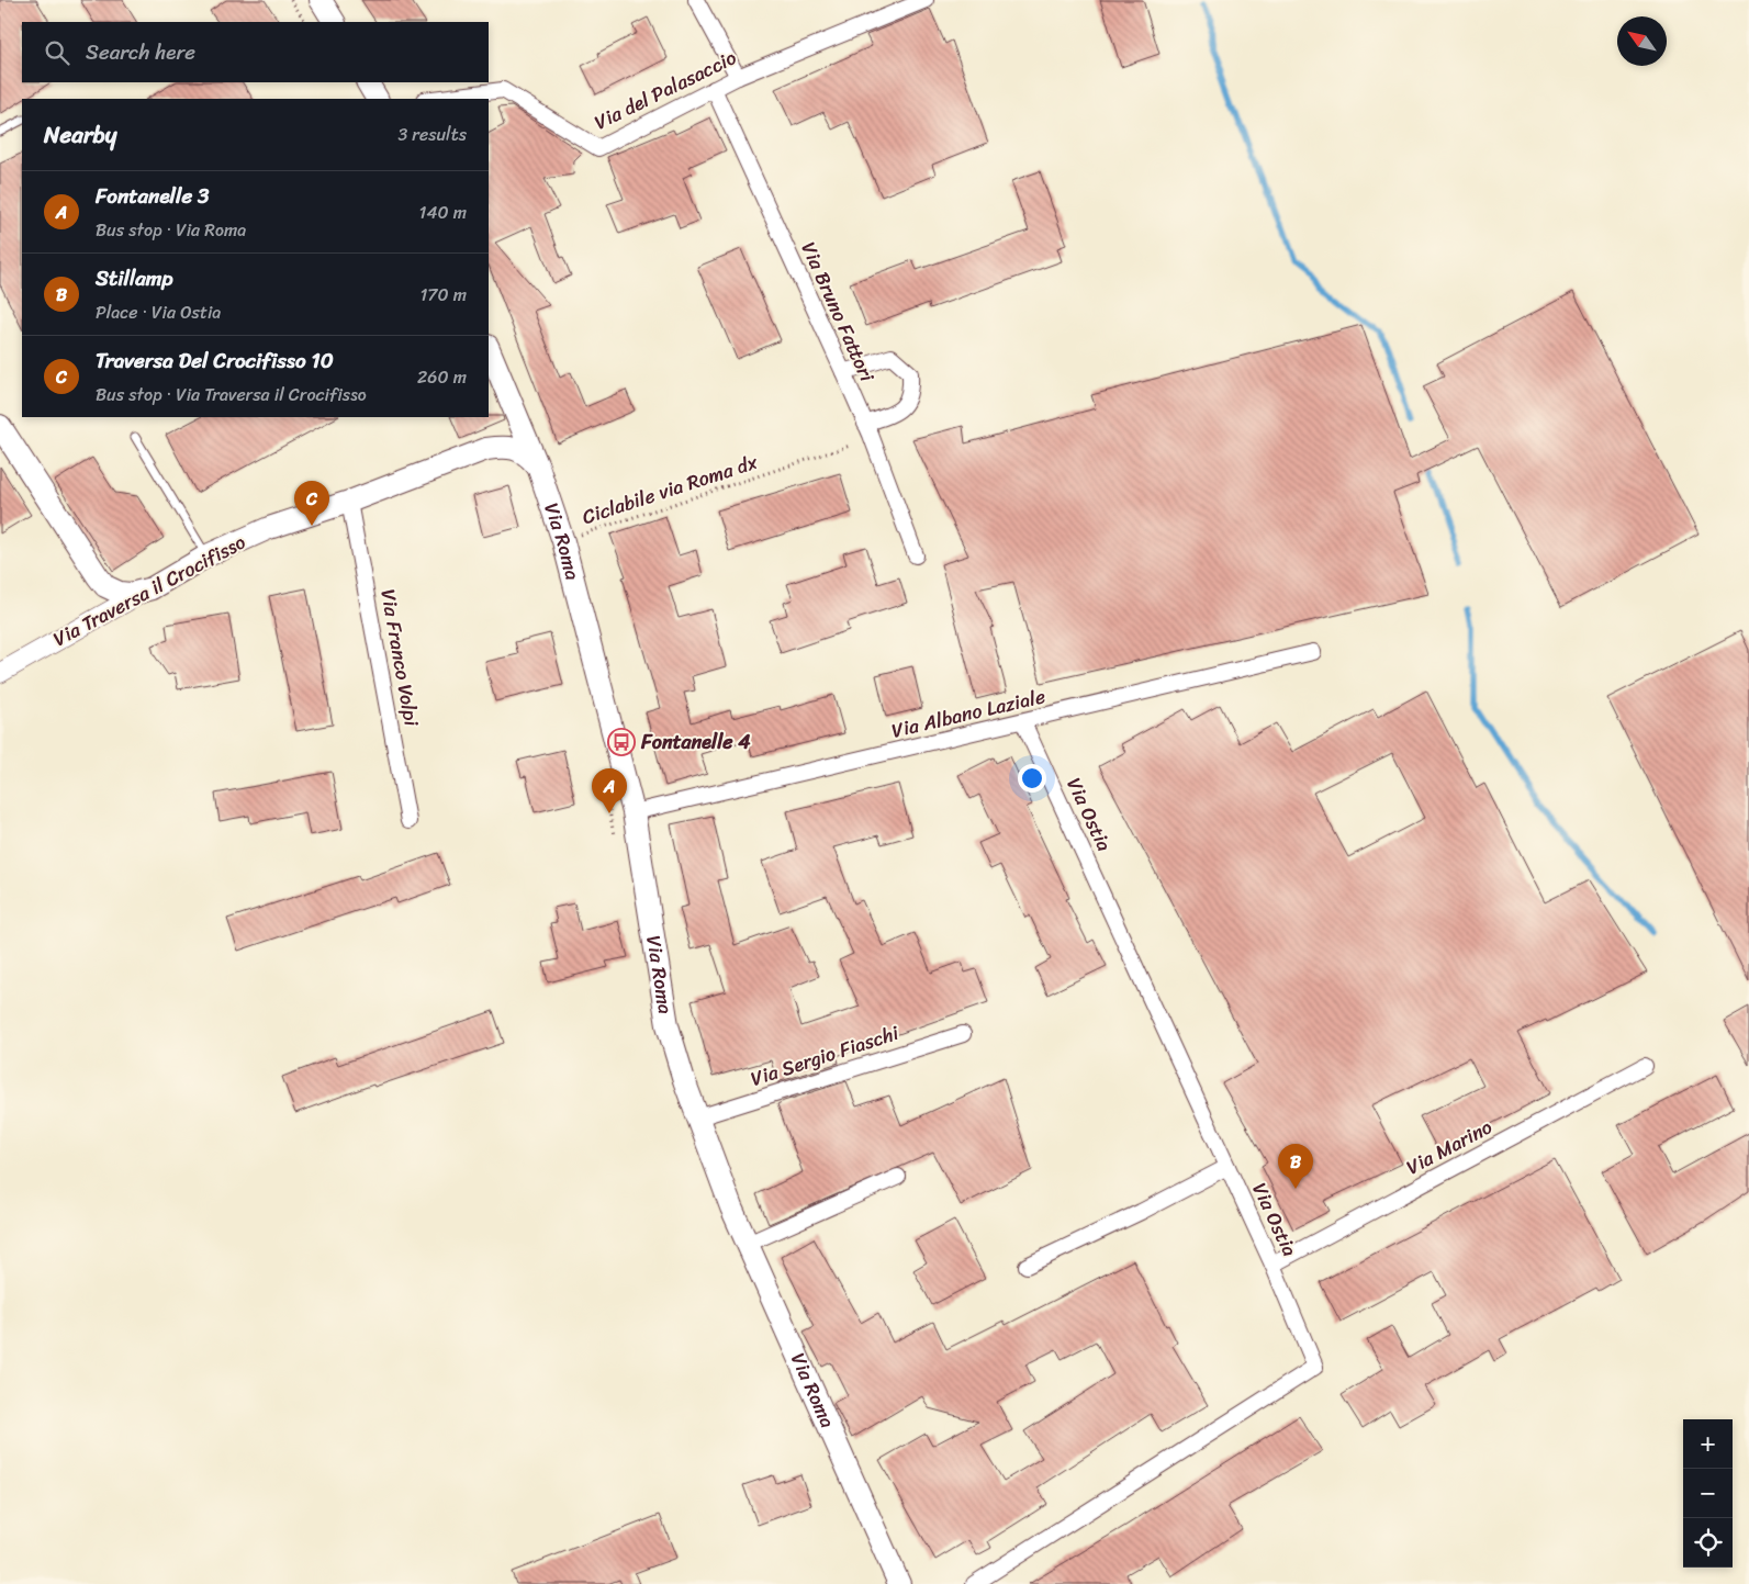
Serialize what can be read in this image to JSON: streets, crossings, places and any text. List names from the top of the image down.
{
  "streets": {
    "main road": ["Via Roma", "Via Traversa il Crocifisso"],
    "street": [
      "Via del Palasaccio",
      "Via Bruno Fattori",
      "Via Franco Volpi",
      "Via Albano Laziale",
      "Via Ostia",
      "Via Sergio Fiaschi",
      "Via Marino"
    ],
    "path": ["Ciclabile via Roma dx"]
  },
  "crossings": [
    ["Via del Palasaccio", "Via Bruno Fattori"],
    ["Via Roma", "Via Traversa il Crocifisso"],
    ["Via Roma", "Via Albano Laziale"],
    ["Via Roma", "Via Sergio Fiaschi"],
    ["Via Traversa il Crocifisso", "Via Franco Volpi"],
    ["Via Albano Laziale", "Via Ostia"],
    ["Via Ostia", "Via Marino"]
  ],
  "places": {
    "bus stop": ["Fontanelle 4"]
  },
  "north": "top left",
  "page": {
    "search": "Search here",
    "heading": ["Nearby", "3 results"],
    "list": [
      {
        "mark": "A",
        "name": "Fontanelle 3",
        "note": "Bus stop · Via Roma",
        "value": "140 m"
      },
      {
        "mark": "B",
        "name": "Stillamp",
        "note": "Place · Via Ostia",
        "value": "170 m"
      },
      {
        "mark": "C",
        "name": "Traversa Del Crocifisso 10",
        "note": "Bus stop · Via Traversa il Crocifisso",
        "value": "260 m"
      }
    ],
    "pins": ["C", "A", "B"],
    "map_buttons": ["+", "−"]
  }
}
